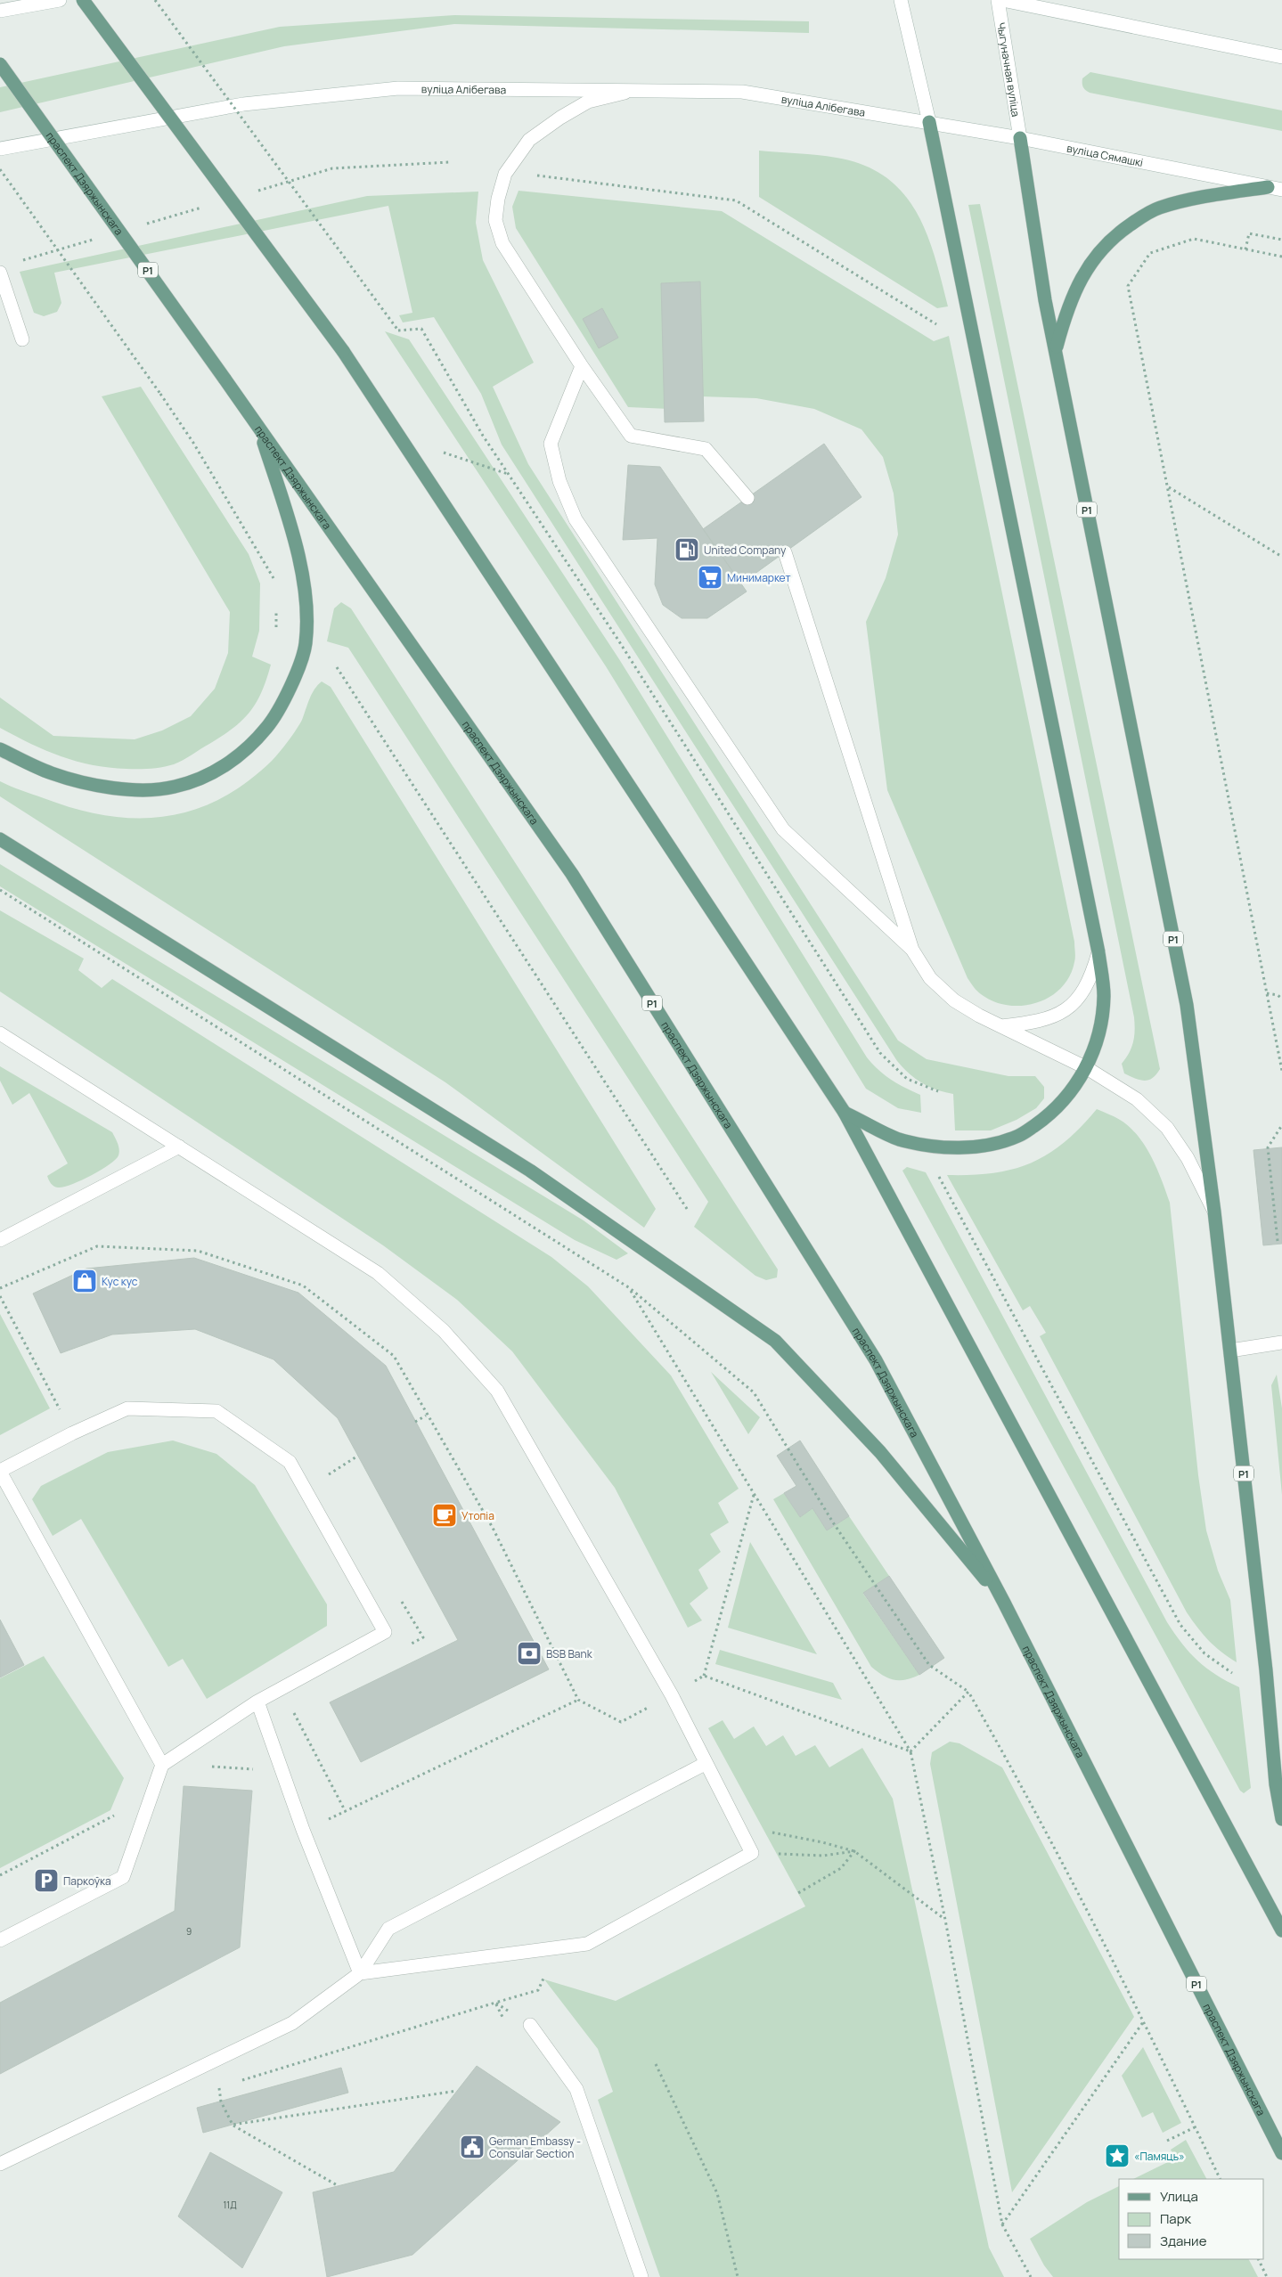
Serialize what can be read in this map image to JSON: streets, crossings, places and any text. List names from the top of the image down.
{
  "streets": {
    "main road": [
      "Чыгуначная вуліца",
      "вуліца Алібегава",
      "вуліца Сямашкі",
      "праспект Дзяржынскага",
      "Р1"
    ]
  },
  "crossings": [
    ["Чыгуначная вуліца", "вуліца Сямашкі"],
    ["Чыгуначная вуліца", "Р1"],
    ["вуліца Алібегава", "вуліца Сямашкі"],
    ["вуліца Сямашкі", "Р1"]
  ],
  "places": {
    "fuel station": ["United Company"],
    "supermarket": ["Минимаркет"],
    "shop": ["Кус кус"],
    "cafe": ["Утопiа"],
    "bank": ["BSB Bank"],
    "parking": ["Паркоўка"],
    "public building": ["German Embassy - Consular Section"],
    "place": ["«Памяць»"]
  },
  "house_numbers": ["9", "11Д"],
  "legend": ["Улица", "Парк", "Здание"]
}
